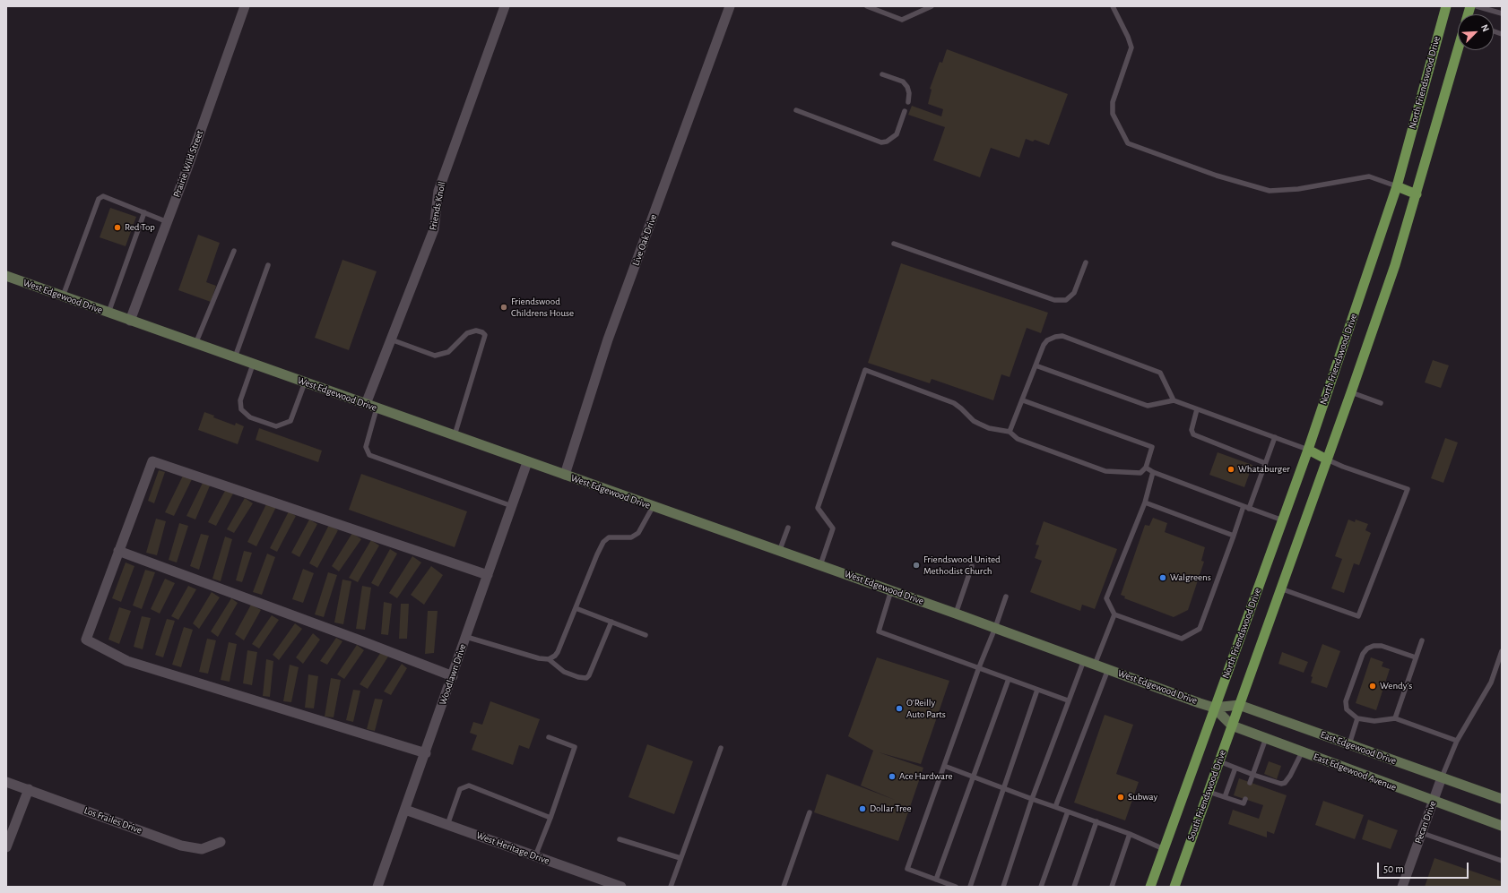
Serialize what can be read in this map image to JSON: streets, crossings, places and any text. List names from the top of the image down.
{
  "streets": {
    "main road": [
      "North Friendswood Drive",
      "West Edgewood Drive",
      "East Edgewood Drive",
      "East Edgewood Avenue",
      "South Friendswood Drive"
    ],
    "street": [
      "Prairie Wild Street",
      "Friends Knoll",
      "Live Oak Drive",
      "Woodlawn Drive",
      "Los Frailes Drive",
      "Pecan Drive",
      "West Heritage Drive"
    ]
  },
  "crossings": [
    ["North Friendswood Drive", "West Edgewood Drive"],
    ["North Friendswood Drive", "East Edgewood Drive"],
    ["North Friendswood Drive", "East Edgewood Avenue"],
    ["Prairie Wild Street", "West Edgewood Drive"],
    ["Friends Knoll", "West Edgewood Drive"],
    ["Live Oak Drive", "West Edgewood Drive"],
    ["West Edgewood Drive", "Woodlawn Drive"],
    ["West Edgewood Drive", "East Edgewood Drive"],
    ["West Edgewood Drive", "East Edgewood Avenue"],
    ["Woodlawn Drive", "West Heritage Drive"],
    ["East Edgewood Drive", "East Edgewood Avenue"],
    ["East Edgewood Drive", "South Friendswood Drive"],
    ["East Edgewood Drive", "Pecan Drive"],
    ["East Edgewood Avenue", "South Friendswood Drive"],
    ["East Edgewood Avenue", "Pecan Drive"]
  ],
  "places": [
    "Red Top",
    "Friendswood Childrens House",
    "Whataburger",
    "Friendswood United Methodist Church",
    "Walgreens",
    "Wendy's",
    "O'Reilly Auto Parts",
    "Ace Hardware",
    "Subway",
    "Dollar Tree"
  ],
  "scale_bar": "50 m",
  "north": "top right"
}
